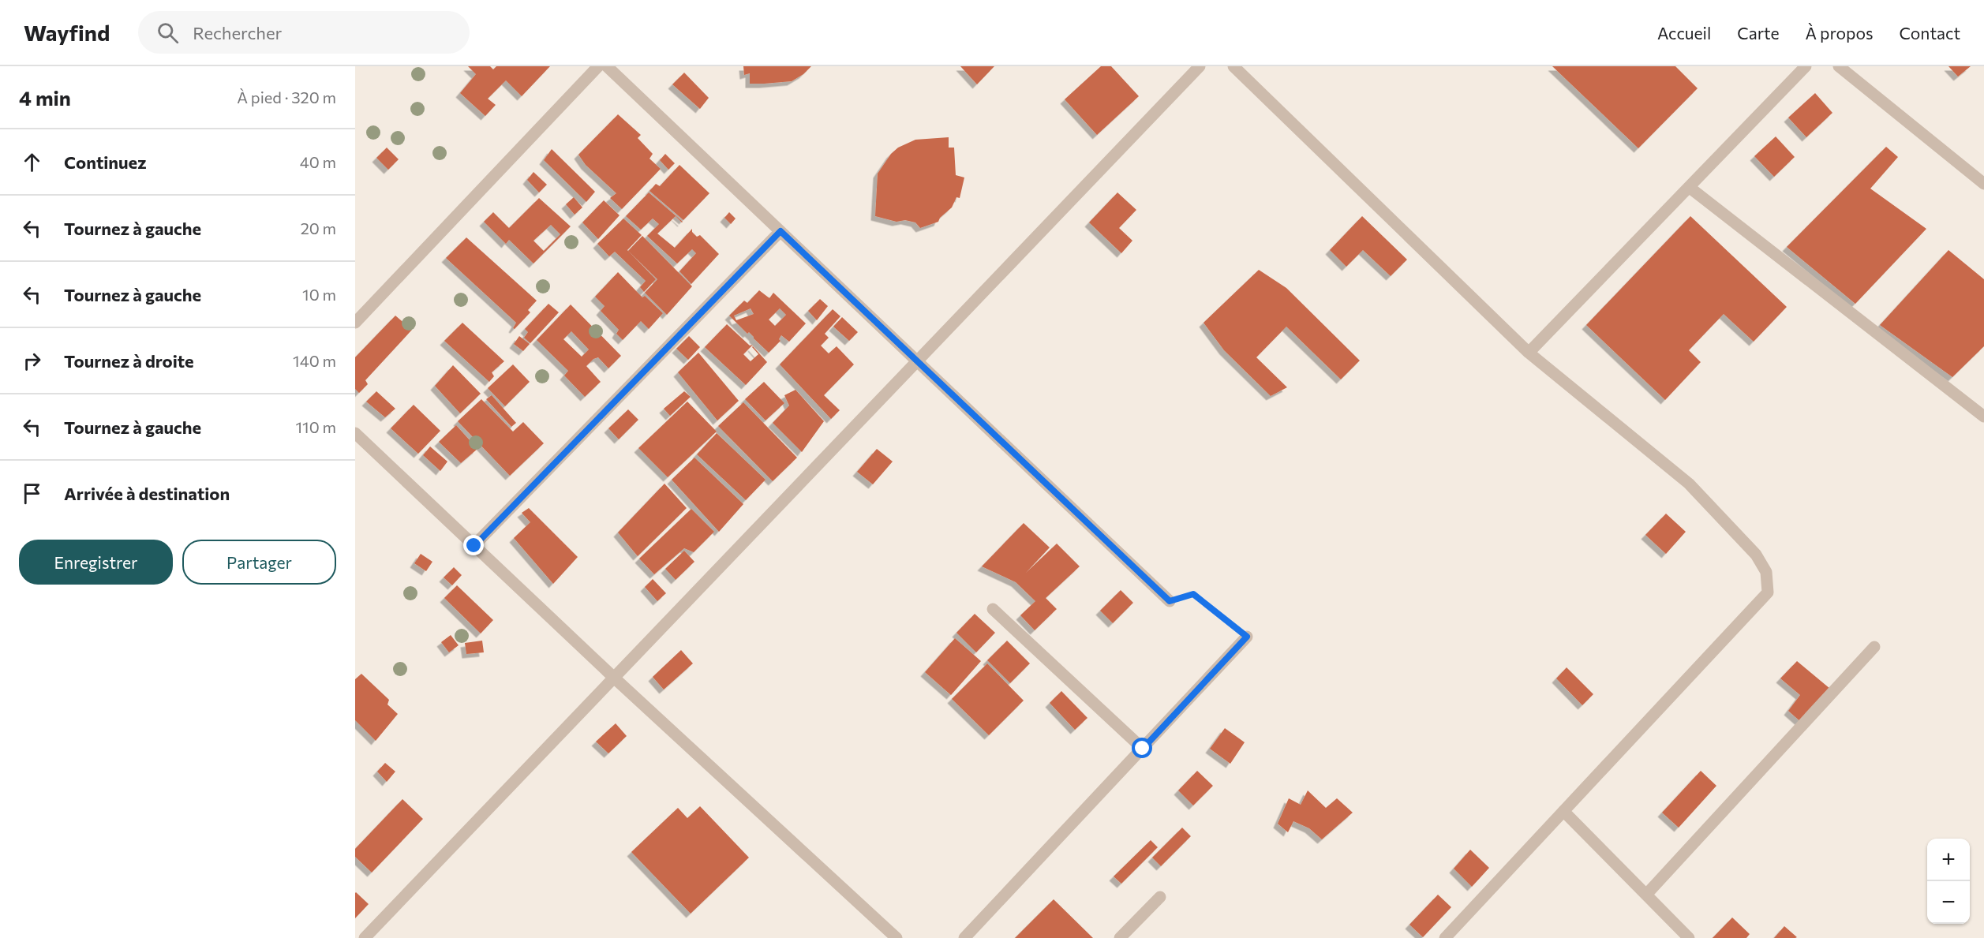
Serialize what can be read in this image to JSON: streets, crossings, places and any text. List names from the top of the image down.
{
  "page": {
    "header": "Wayfind",
    "search": "Rechercher",
    "nav": [
      "Accueil",
      "Carte",
      "À propos",
      "Contact"
    ],
    "heading": ["4 min", "À pied · 320 m"],
    "list": [
      ["Continuez", "40 m"],
      ["Tournez à gauche", "20 m"],
      ["Tournez à gauche", "10 m"],
      ["Tournez à droite", "140 m"],
      ["Tournez à gauche", "110 m"],
      "Arrivée à destination"
    ],
    "buttons": ["Enregistrer", "Partager"],
    "map_buttons": ["+", "−"]
  }
}
